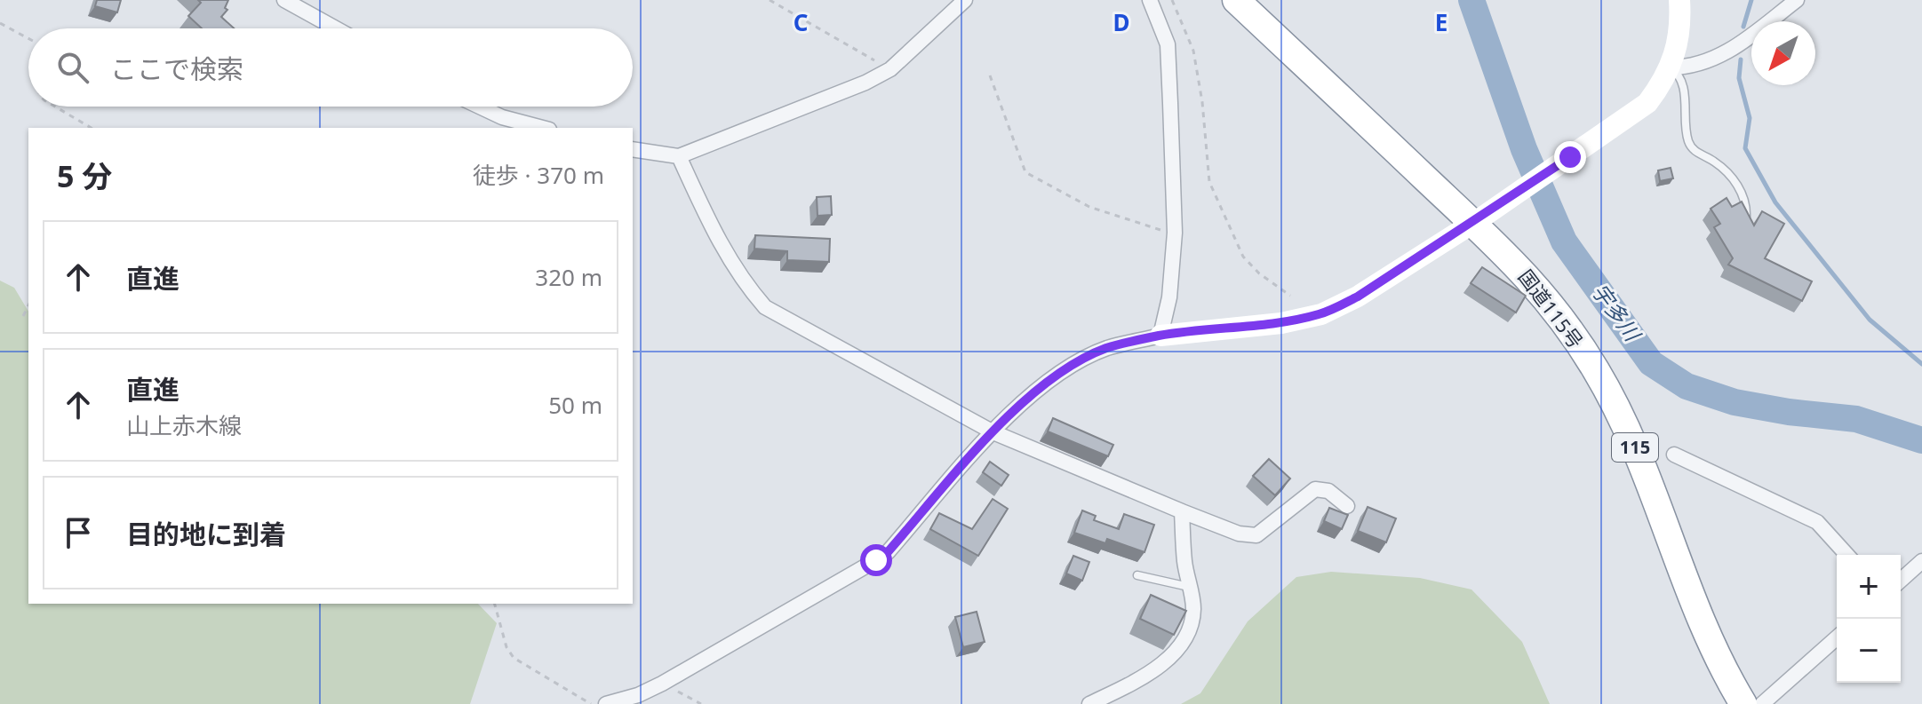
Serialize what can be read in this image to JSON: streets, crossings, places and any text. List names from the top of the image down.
{
  "streets": {
    "highway": ["国道115号", "115"]
  },
  "water": ["宇多川"],
  "north": "bottom left",
  "page": {
    "search": "ここで検索",
    "heading": ["5 分", "徒歩 · 370 m"],
    "list": [
      ["直進", "320 m"],
      ["直進", "山上赤木線", "50 m"],
      "目的地に到着"
    ],
    "map_buttons": ["+", "−"]
  },
  "grid": {
    "columns": ["C", "D", "E"]
  }
}
